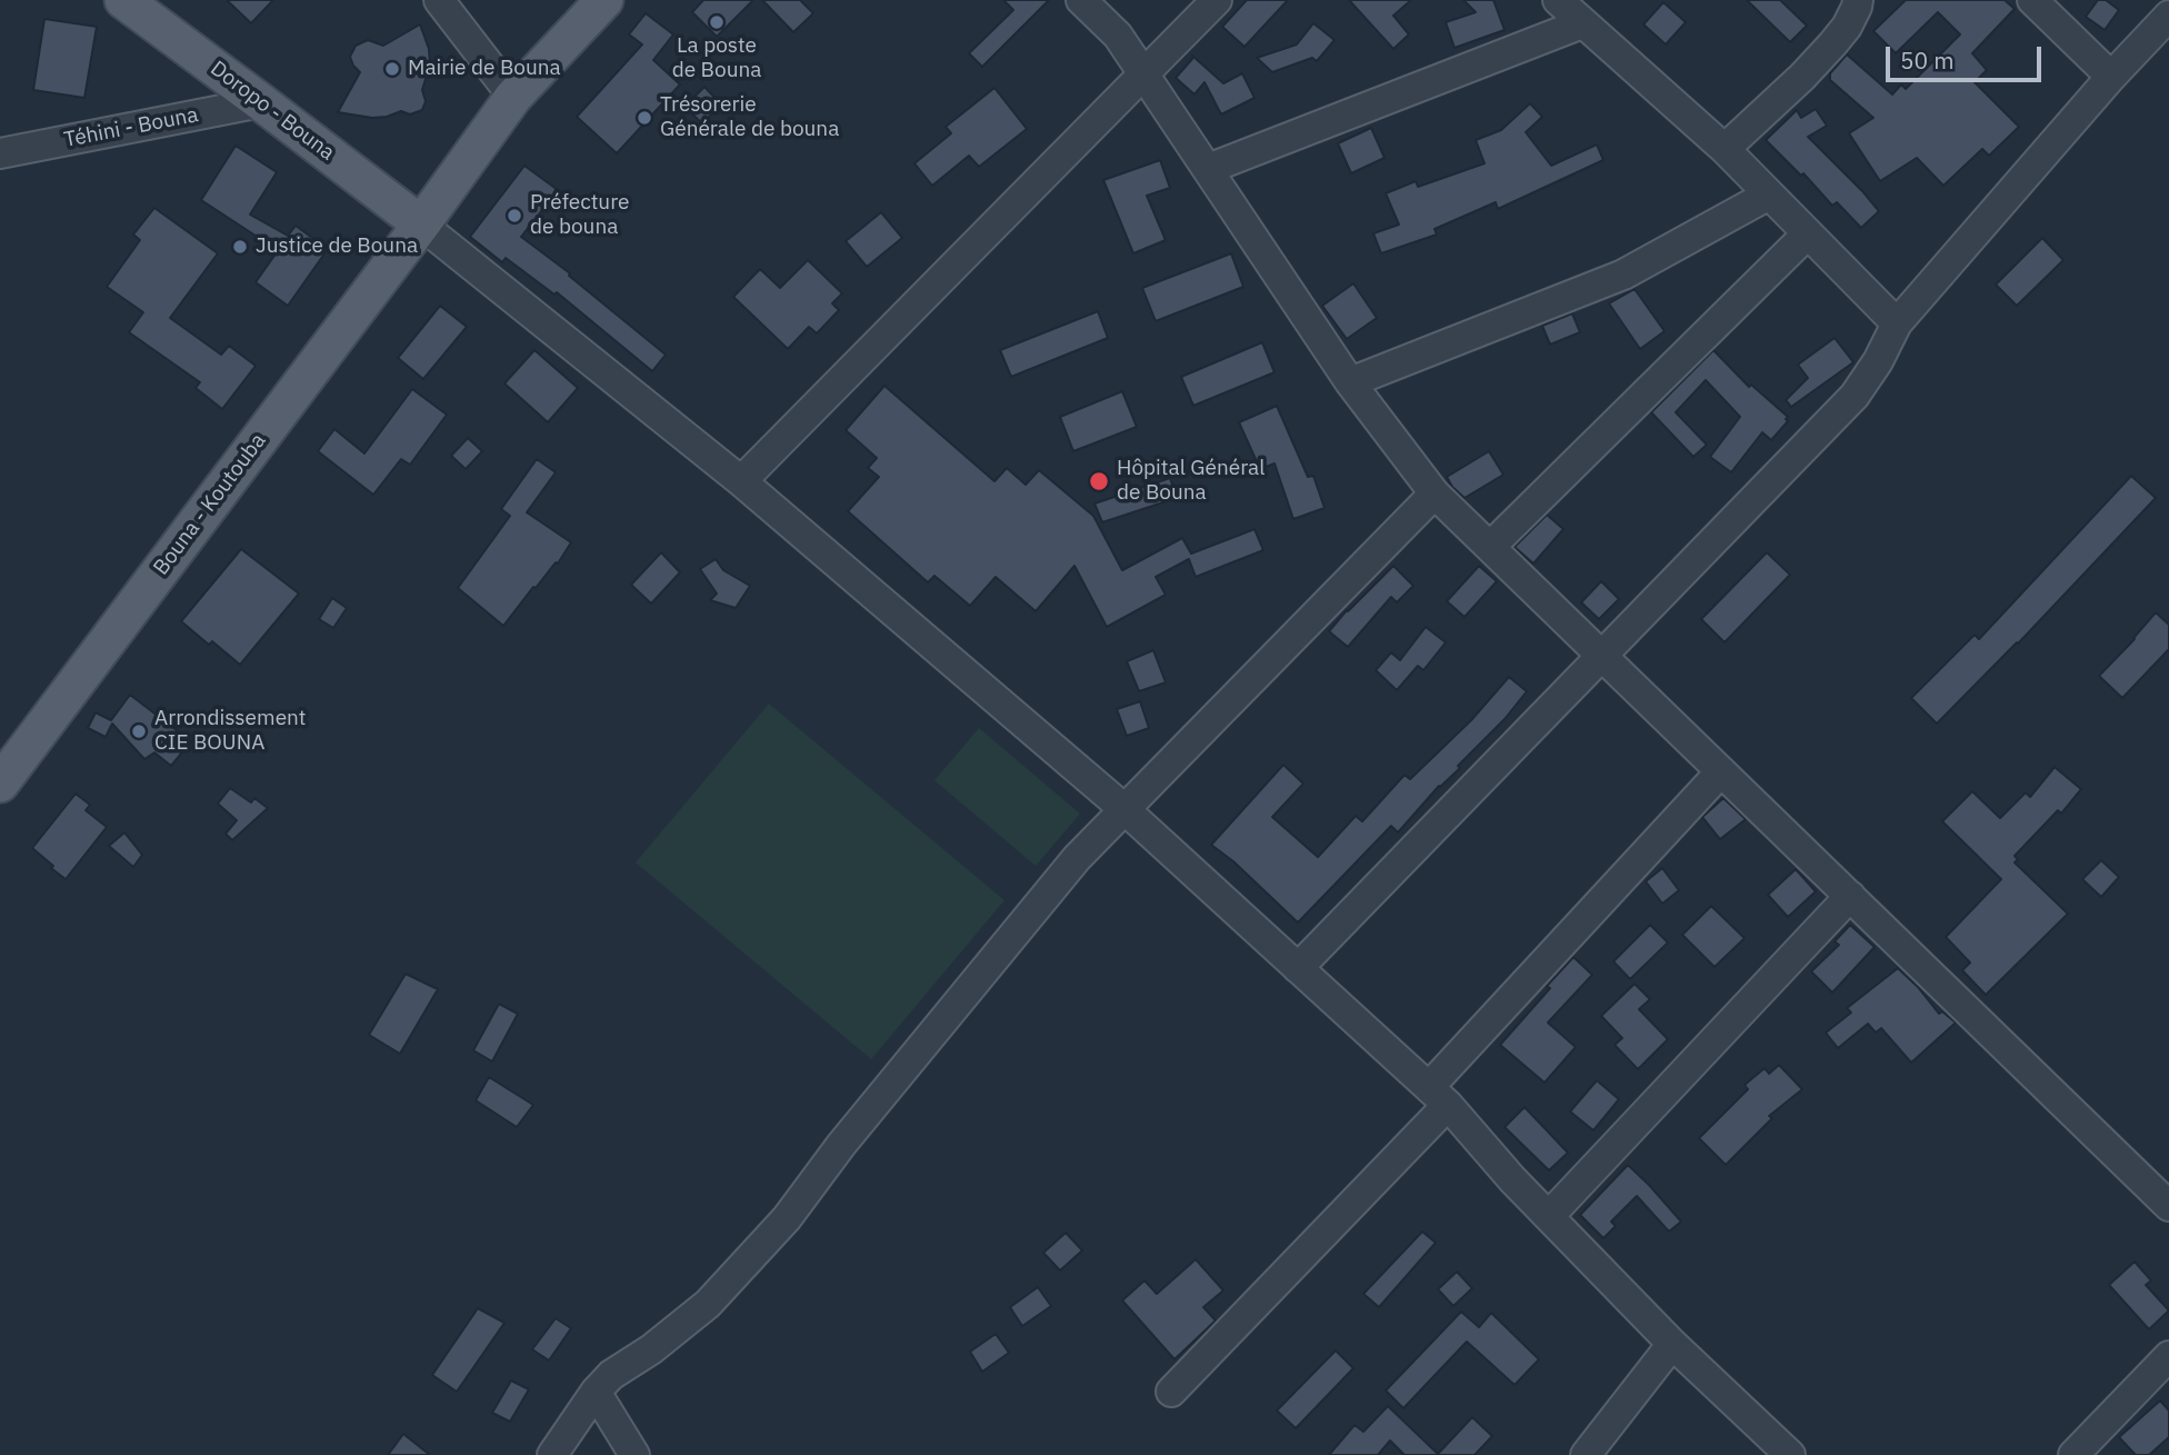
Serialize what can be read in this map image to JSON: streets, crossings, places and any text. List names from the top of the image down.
{
  "streets": {
    "main road": ["Doropo - Bouna", "Bouna - Koutouba"],
    "street": ["Téhini - Bouna"]
  },
  "crossings": [
    ["Doropo - Bouna", "Téhini - Bouna"],
    ["Doropo - Bouna", "Bouna - Koutouba"]
  ],
  "places": [
    "La poste de Bouna",
    "Mairie de Bouna",
    "Trésorerie Générale de bouna",
    "Préfecture de bouna",
    "Justice de Bouna",
    "Hôpital Général de Bouna",
    "Arrondissement CIE BOUNA"
  ],
  "scale_bar": "50 m"
}
